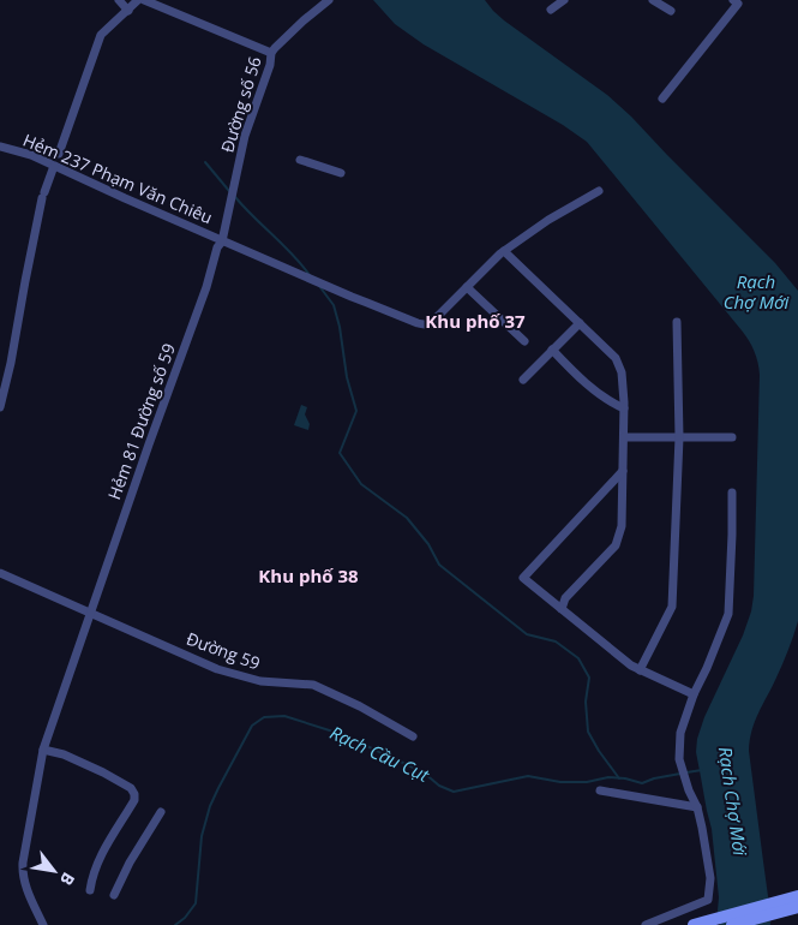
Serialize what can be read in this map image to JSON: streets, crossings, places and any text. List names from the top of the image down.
{
  "streets": {
    "street": [
      "Đường số 56",
      "Hẻm 237 Phạm Văn Chiêu",
      "Hẻm 81 Đường số 59",
      "Đường 59"
    ]
  },
  "crossings": [
    ["Đường số 56", "Hẻm 237 Phạm Văn Chiêu"],
    ["Đường số 56", "Hẻm 81 Đường số 59"],
    ["Hẻm 237 Phạm Văn Chiêu", "Hẻm 81 Đường số 59"],
    ["Hẻm 81 Đường số 59", "Đường 59"]
  ],
  "districts": ["Khu phố 37", "Khu phố 38"],
  "water": ["Rạch Chợ Mới", "Rạch Cầu Cụt"],
  "north": "bottom right"
}
